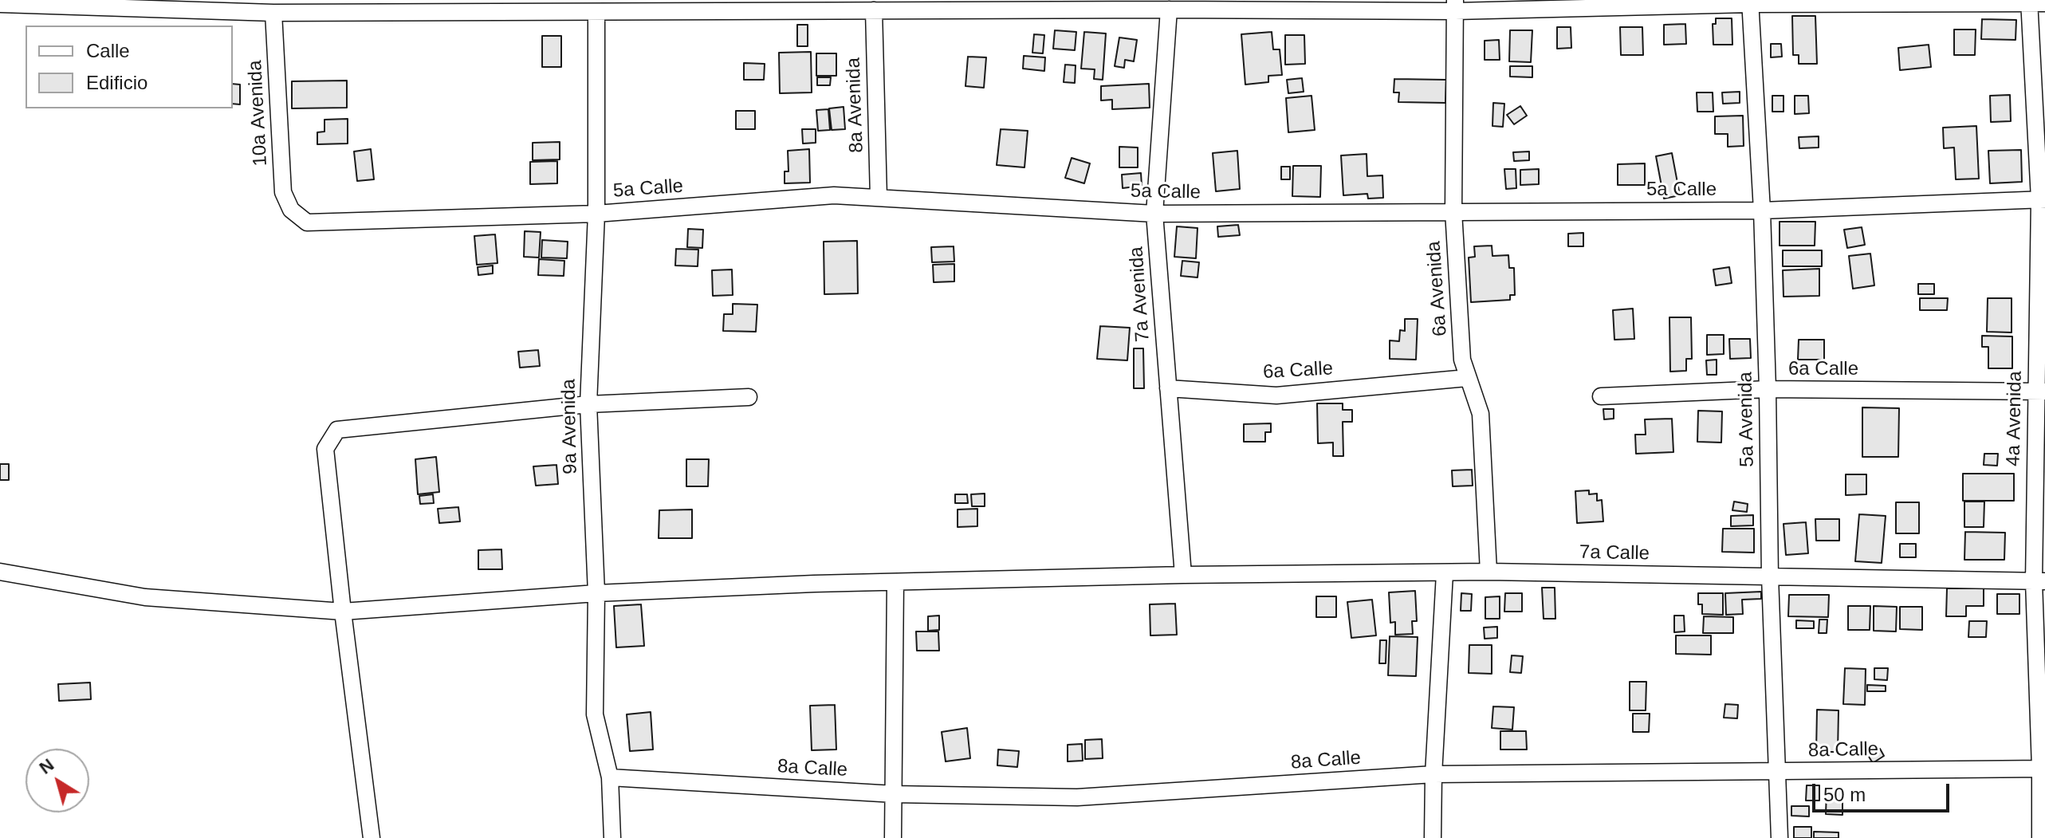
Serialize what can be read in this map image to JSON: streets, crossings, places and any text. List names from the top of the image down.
{
  "streets": {
    "street": [
      "8a Avenida",
      "10a Avenida",
      "5a Calle",
      "6a Avenida",
      "7a Avenida",
      "6a Calle",
      "4a Avenida",
      "5a Avenida",
      "9a Avenida",
      "7a Calle",
      "8a Calle"
    ]
  },
  "crossings": [
    ["8a Avenida", "5a Calle"],
    ["10a Avenida", "5a Calle"],
    ["5a Calle", "6a Avenida"],
    ["5a Calle", "7a Avenida"],
    ["5a Calle", "4a Avenida"],
    ["5a Calle", "5a Avenida"],
    ["5a Calle", "9a Avenida"],
    ["6a Avenida", "6a Calle"],
    ["6a Avenida", "7a Calle"],
    ["7a Avenida", "6a Calle"],
    ["7a Avenida", "7a Calle"],
    ["6a Calle", "4a Avenida"],
    ["6a Calle", "5a Avenida"],
    ["4a Avenida", "7a Calle"],
    ["4a Avenida", "8a Calle"],
    ["5a Avenida", "7a Calle"],
    ["5a Avenida", "8a Calle"],
    ["9a Avenida", "7a Calle"],
    ["9a Avenida", "8a Calle"]
  ],
  "legend": ["Calle", "Edificio"],
  "scale_bar": "50 m",
  "north": "top left"
}
